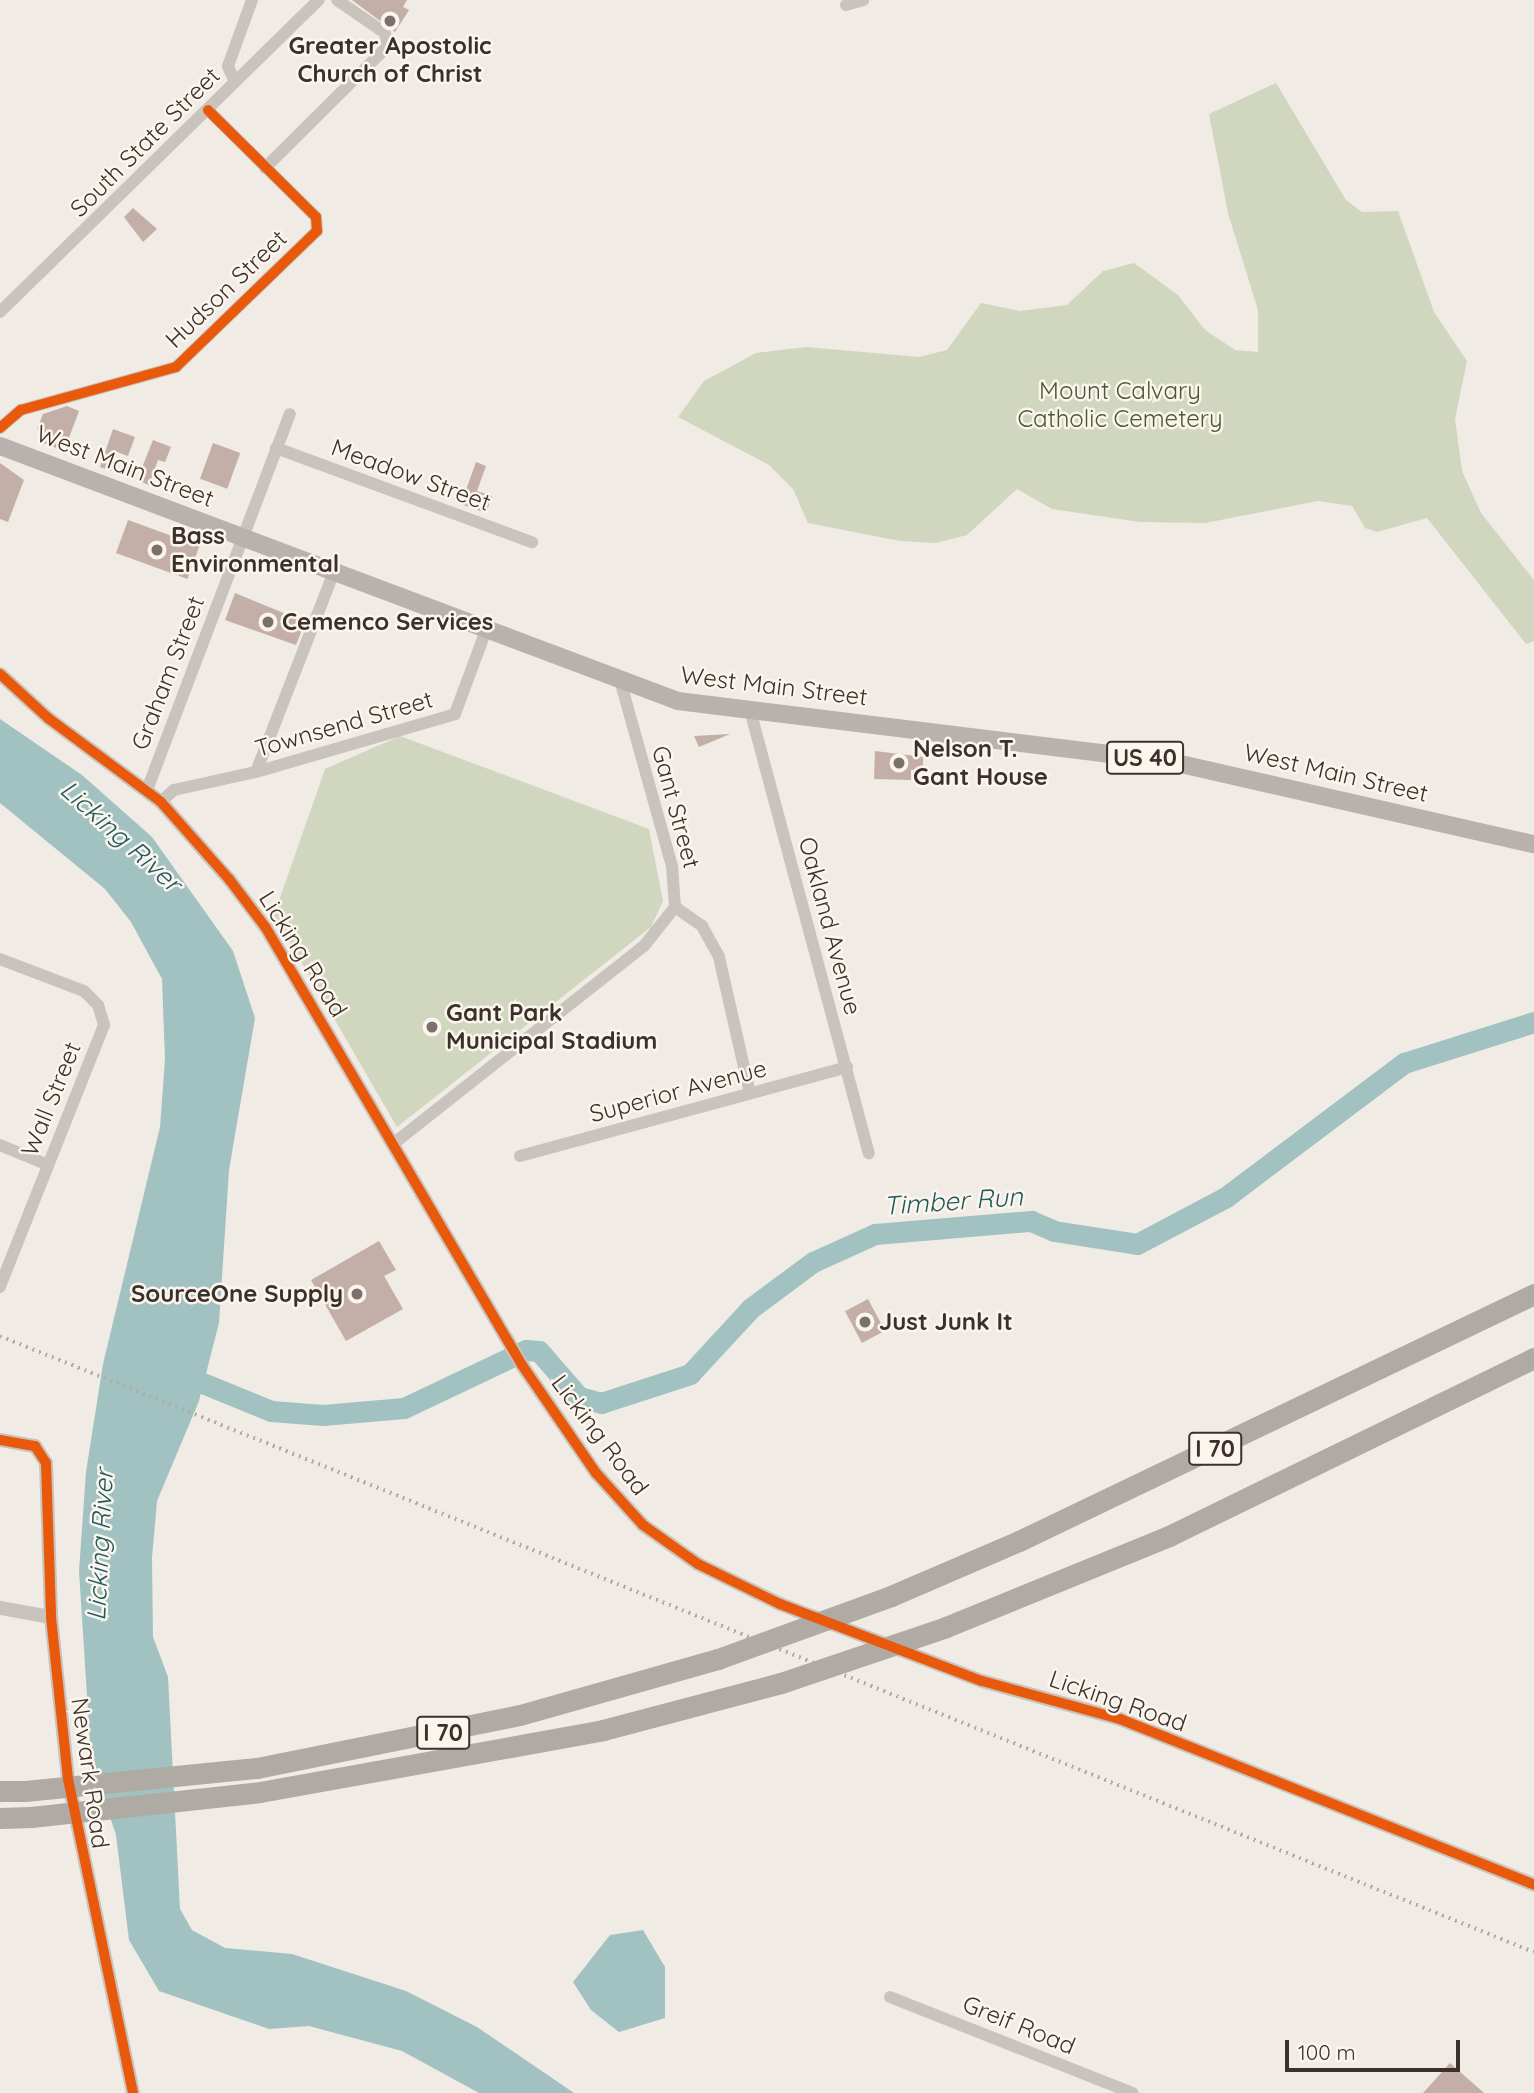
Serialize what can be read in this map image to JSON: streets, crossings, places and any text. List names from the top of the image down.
{
  "streets": {
    "highway": ["I 70"],
    "main road": ["West Main Street", "US 40"],
    "street": [
      "South State Street",
      "Hudson Street",
      "Meadow Street",
      "Graham Street",
      "Townsend Street",
      "Gant Street",
      "Oakland Avenue",
      "Licking Road",
      "Superior Avenue",
      "Wall Street",
      "Newark Road",
      "Greif Road"
    ]
  },
  "crossings": [
    ["West Main Street", "Graham Street"],
    ["West Main Street", "Townsend Street"],
    ["West Main Street", "Gant Street"],
    ["West Main Street", "Oakland Avenue"],
    ["Meadow Street", "Graham Street"],
    ["Graham Street", "Licking Road"],
    ["Townsend Street", "Licking Road"],
    ["Gant Street", "Superior Avenue"],
    ["Oakland Avenue", "Superior Avenue"]
  ],
  "water": ["Licking River", "Timber Run"],
  "parks": ["Mount Calvary Catholic Cemetery"],
  "places": [
    "Greater Apostolic Church of Christ",
    "Bass Environmental",
    "Cemenco Services",
    "Nelson T. Gant House",
    "Gant Park Municipal Stadium",
    "SourceOne Supply",
    "Just Junk It"
  ],
  "scale_bar": "100 m"
}
